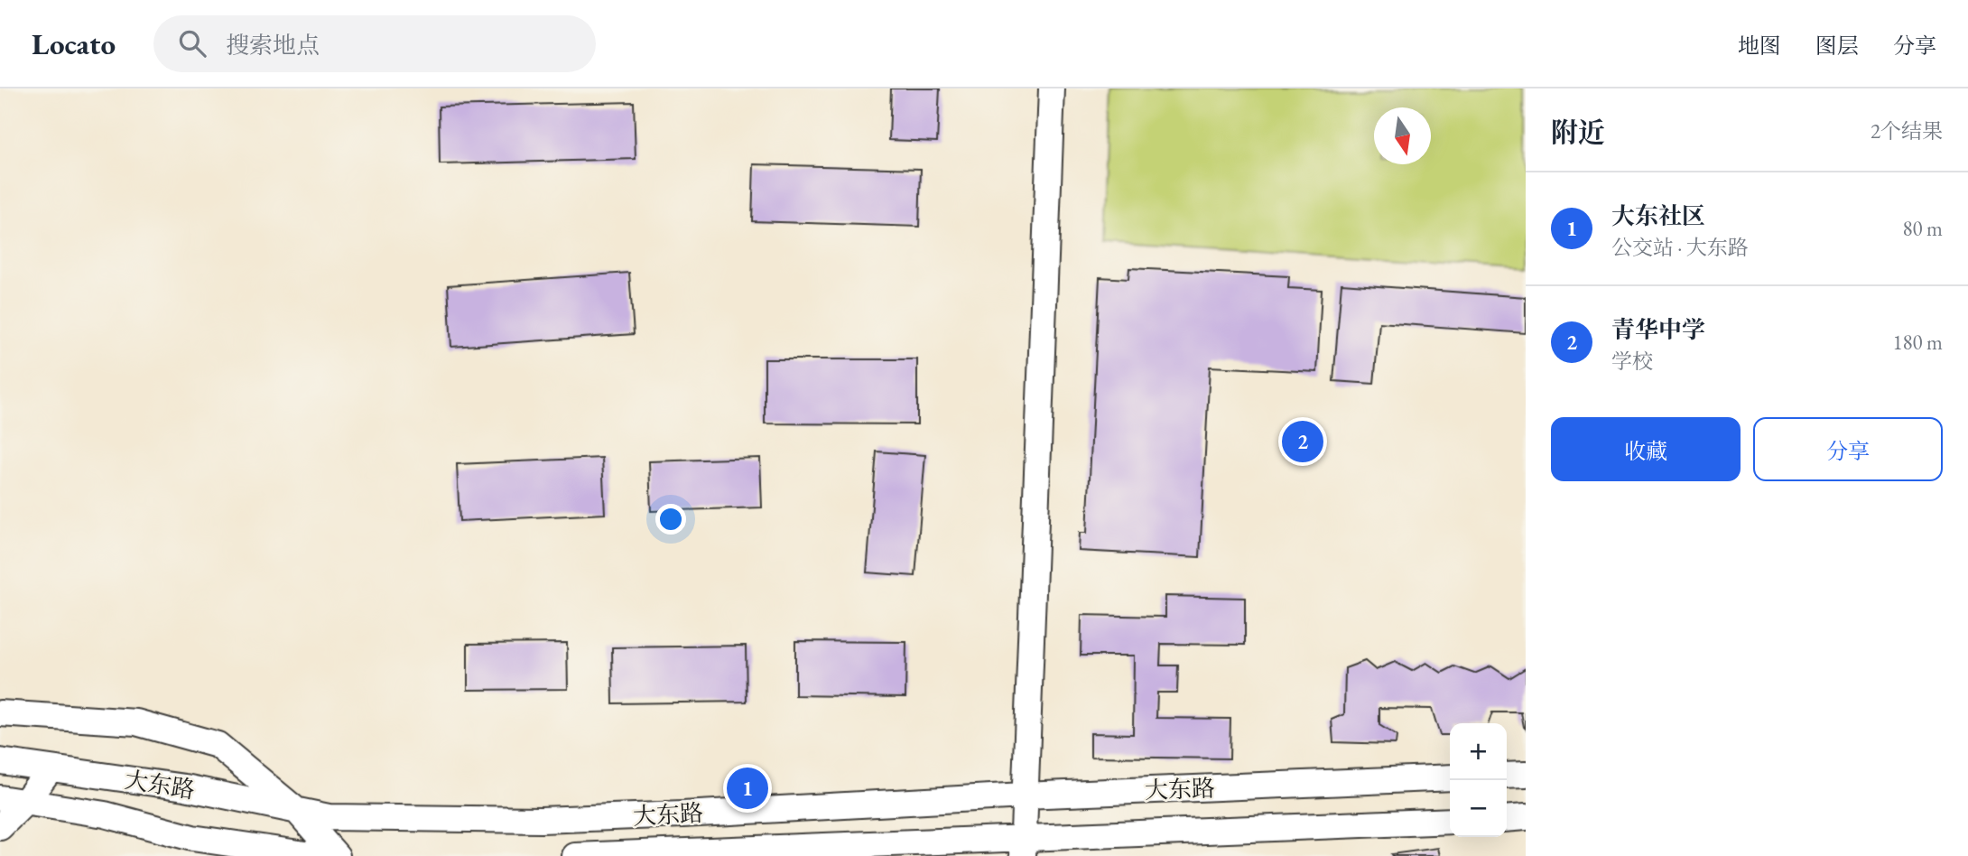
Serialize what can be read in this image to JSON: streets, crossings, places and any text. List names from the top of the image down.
{
  "streets": {
    "street": ["大东路"]
  },
  "north": "bottom",
  "page": {
    "header": "Locato",
    "search": "搜索地点",
    "nav": ["地图", "图层", "分享"],
    "heading": ["附近", "2个结果"],
    "list": [
      {
        "mark": "1",
        "name": "大东社区",
        "note": "公交站 · 大东路",
        "value": "80 m"
      },
      {
        "mark": "2",
        "name": "青华中学",
        "note": "学校",
        "value": "180 m"
      }
    ],
    "buttons": ["收藏", "分享"],
    "pins": ["2", "1"],
    "map_buttons": ["+", "−"]
  }
}
